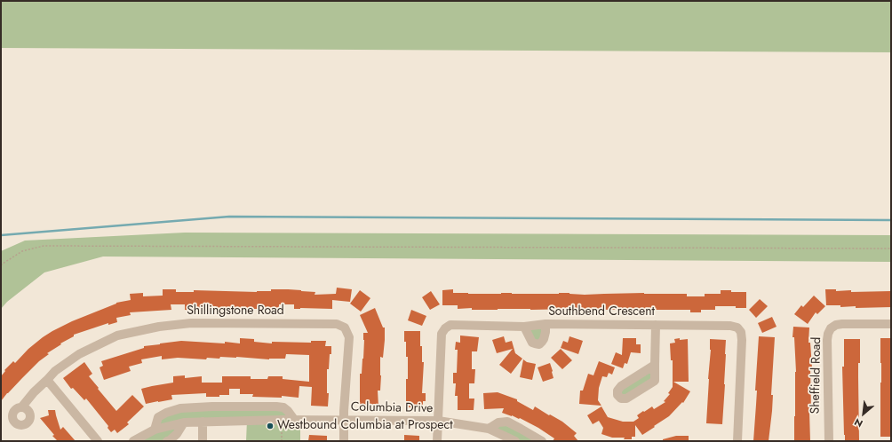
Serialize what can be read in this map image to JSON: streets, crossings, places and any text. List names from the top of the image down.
{
  "streets": {
    "street": [
      "Shillingstone Road",
      "Southbend Crescent",
      "Sheffield Road",
      "Columbia Drive"
    ]
  },
  "crossings": [
    ["Shillingstone Road", "Columbia Drive"],
    ["Southbend Crescent", "Columbia Drive"]
  ],
  "places": ["Westbound Columbia at Prospect"],
  "north": "bottom left"
}
